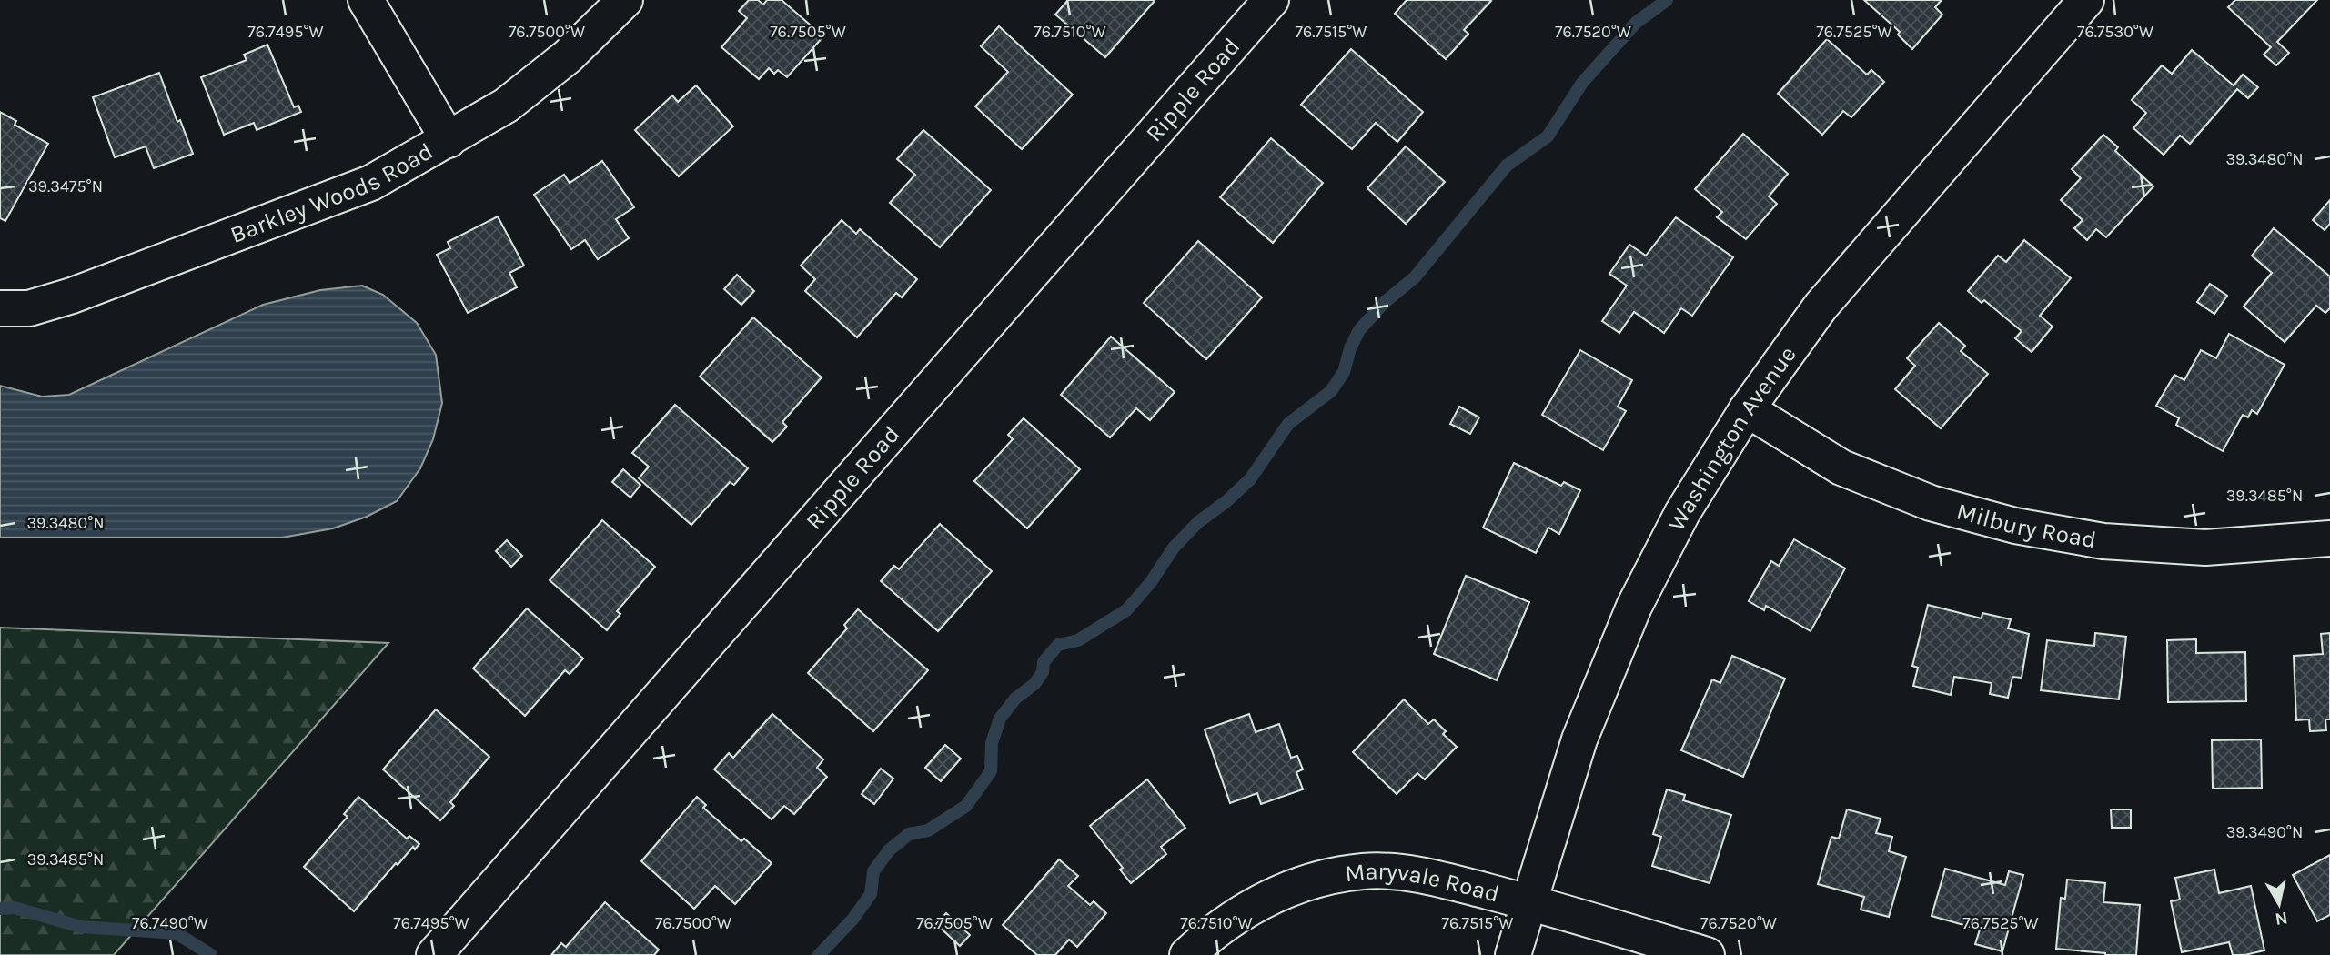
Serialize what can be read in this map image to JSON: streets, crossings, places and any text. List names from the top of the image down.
{
  "streets": {
    "street": [
      "Ripple Road",
      "Barkley Woods Road",
      "Washington Avenue",
      "Milbury Road",
      "Maryvale Road"
    ]
  },
  "crossings": [
    ["Washington Avenue", "Milbury Road"],
    ["Washington Avenue", "Maryvale Road"]
  ],
  "north": "bottom",
  "coordinates": [
    "76.7495°W",
    "76.7500°W",
    "76.7505°W",
    "76.7510°W",
    "76.7515°W",
    "76.7520°W",
    "76.7525°W",
    "76.7530°W",
    "39.3480°N",
    "39.3475°N",
    "39.3485°N",
    "39.3490°N",
    "76.7490°W"
  ]
}
